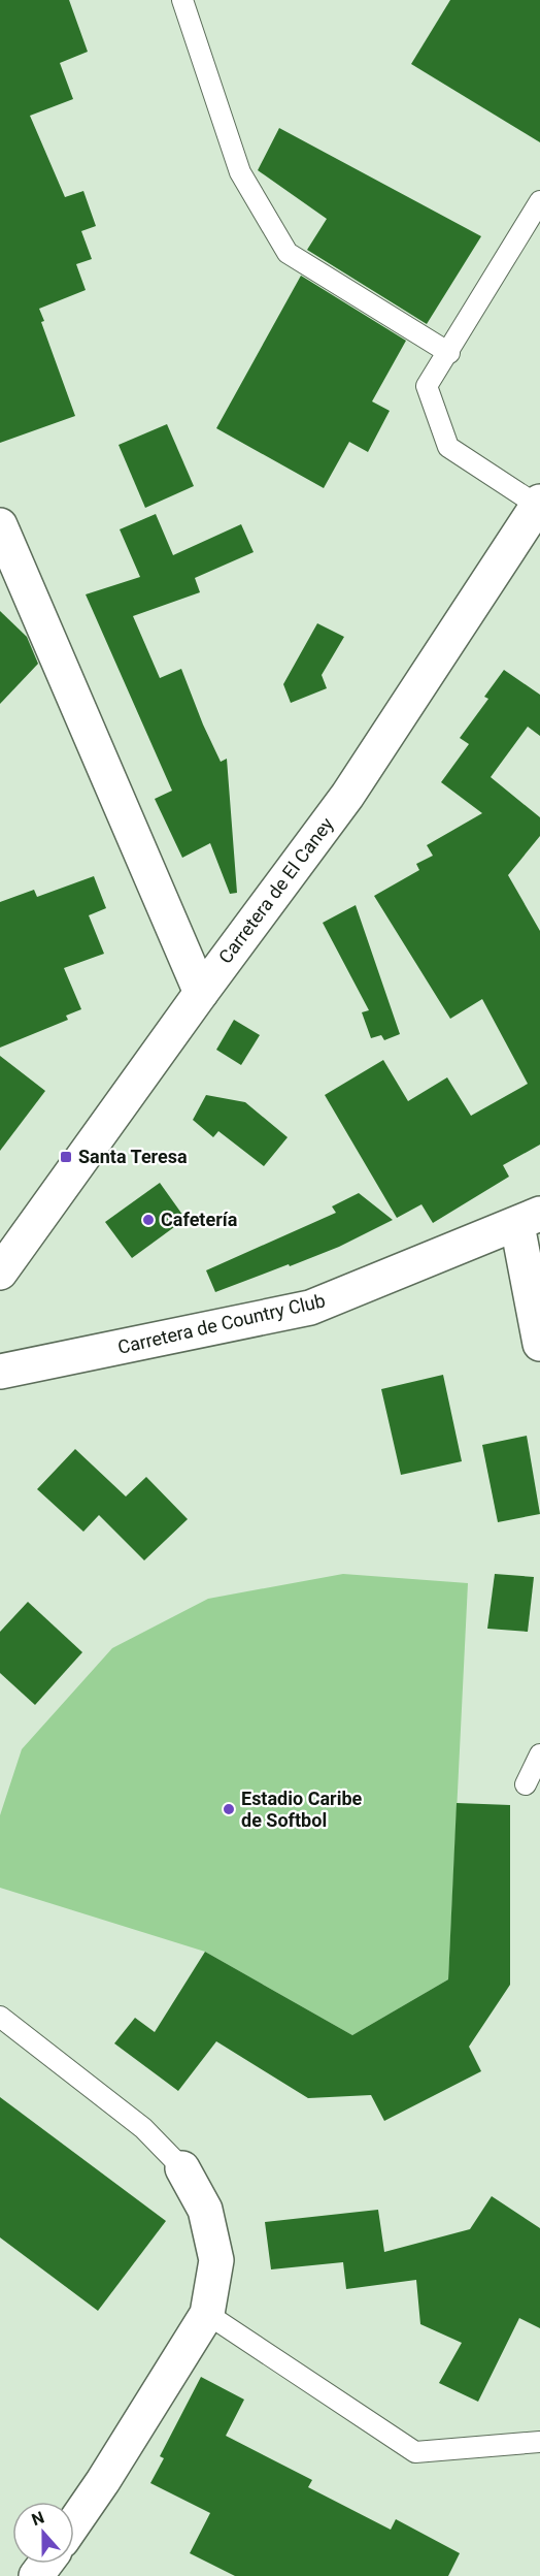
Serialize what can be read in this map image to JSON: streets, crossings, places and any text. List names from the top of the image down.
{
  "streets": {
    "street": ["Carretera de El Caney", "Carretera de Country Club"]
  },
  "places": {
    "transit": ["Santa Teresa"],
    "other": ["Cafetería", "Estadio Caribe de Softbol"]
  },
  "north": "top"
}
